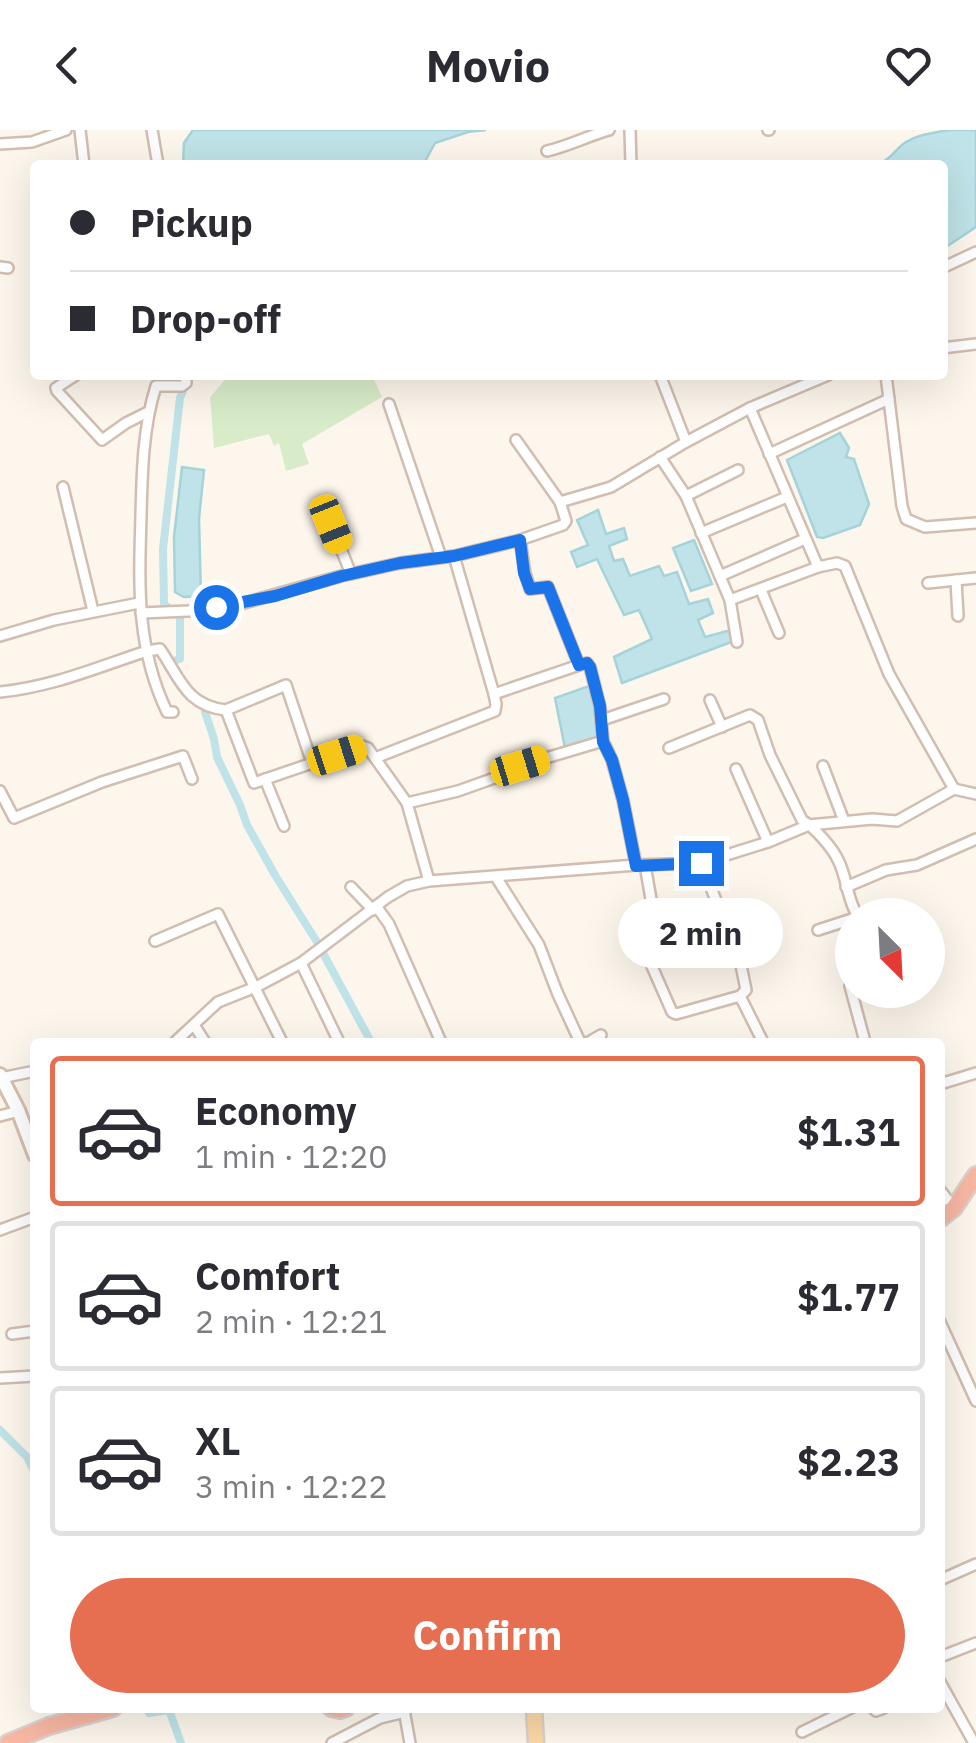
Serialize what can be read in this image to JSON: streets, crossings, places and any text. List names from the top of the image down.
{
  "north": "bottom right",
  "page": {
    "header": "Movio",
    "banner": ["Pickup", "Drop-off"],
    "bubble": "2 min",
    "list": [
      {
        "name": "Economy",
        "note": "1 min · 12:20",
        "value": "$1.31"
      },
      {
        "name": "Comfort",
        "note": "2 min · 12:21",
        "value": "$1.77"
      },
      {
        "name": "XL",
        "note": "3 min · 12:22",
        "value": "$2.23"
      }
    ],
    "buttons": "Confirm"
  }
}
